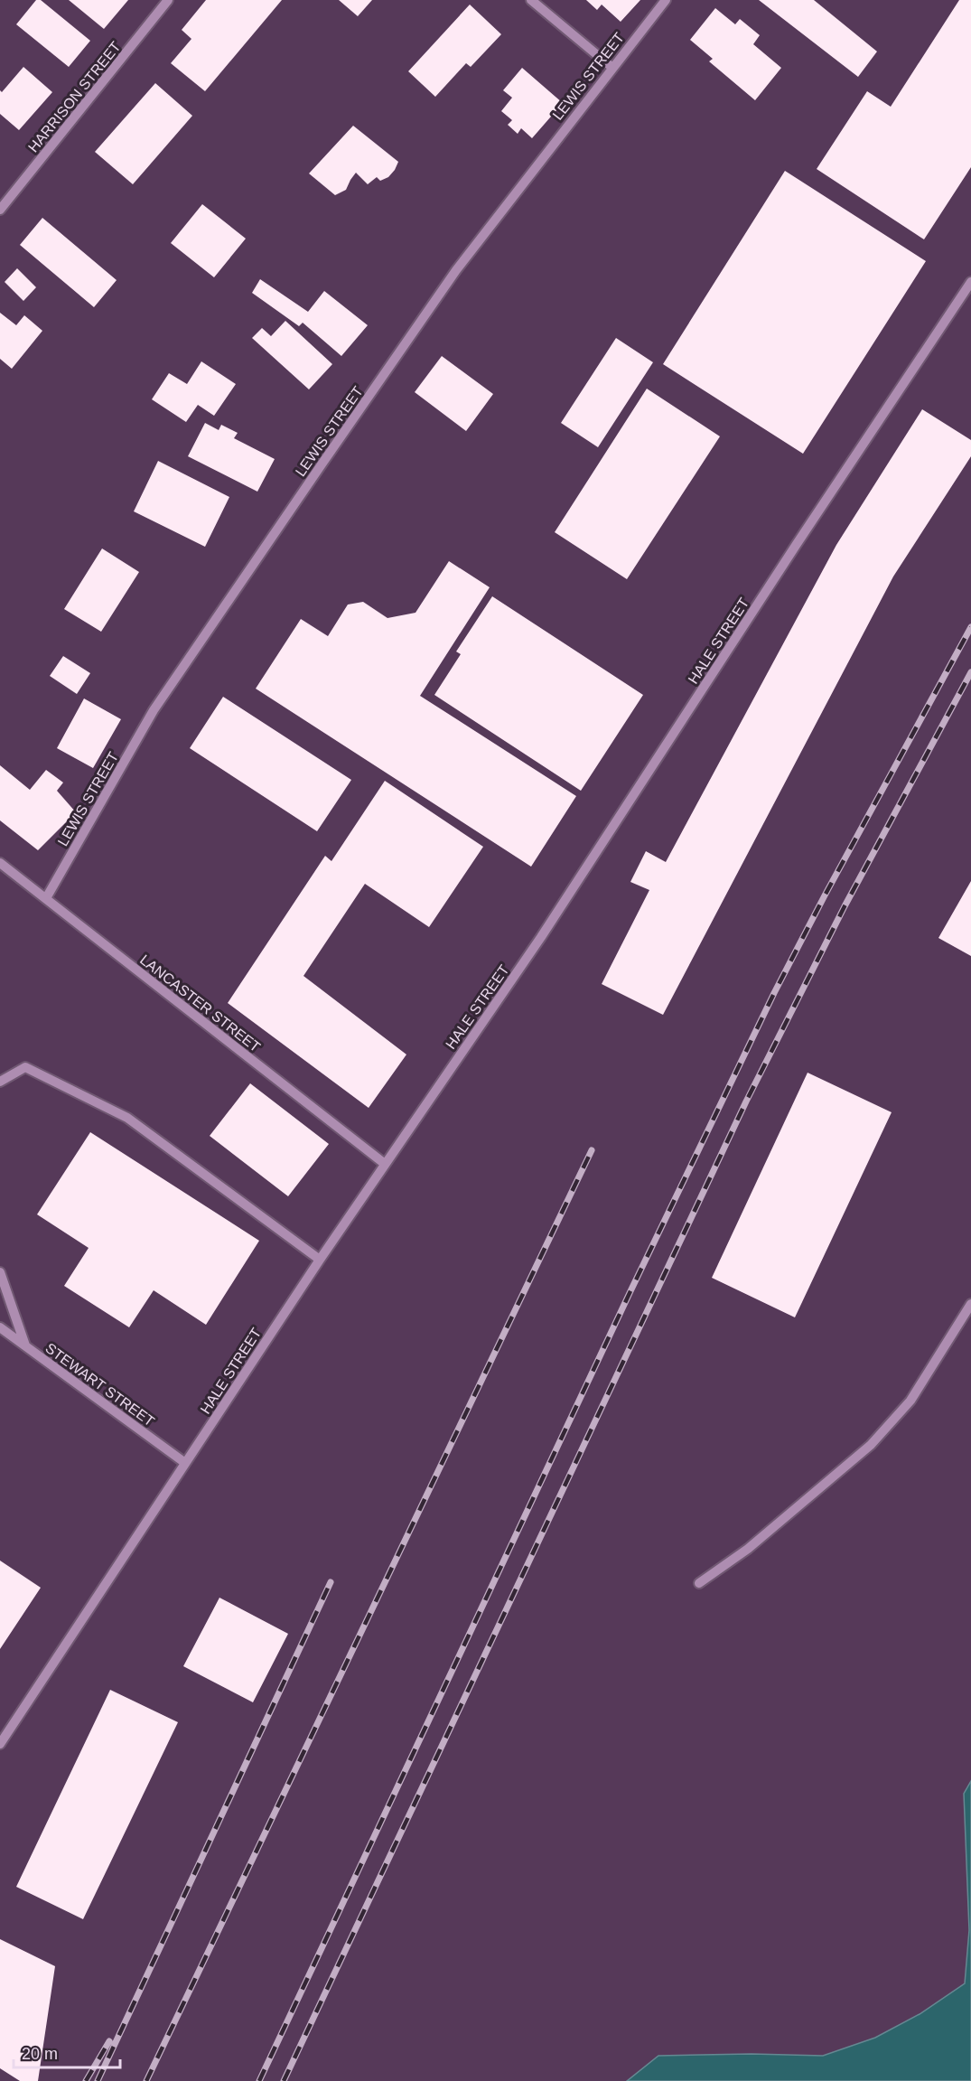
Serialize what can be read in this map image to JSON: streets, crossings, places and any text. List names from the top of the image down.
{
  "streets": {
    "street": [
      "LEWIS STREET",
      "HARRISON STREET",
      "HALE STREET",
      "LANCASTER STREET",
      "STEWART STREET"
    ]
  },
  "crossings": [
    ["LEWIS STREET", "LANCASTER STREET"],
    ["HALE STREET", "LANCASTER STREET"],
    ["HALE STREET", "STEWART STREET"]
  ],
  "scale_bar": "20 m"
}
